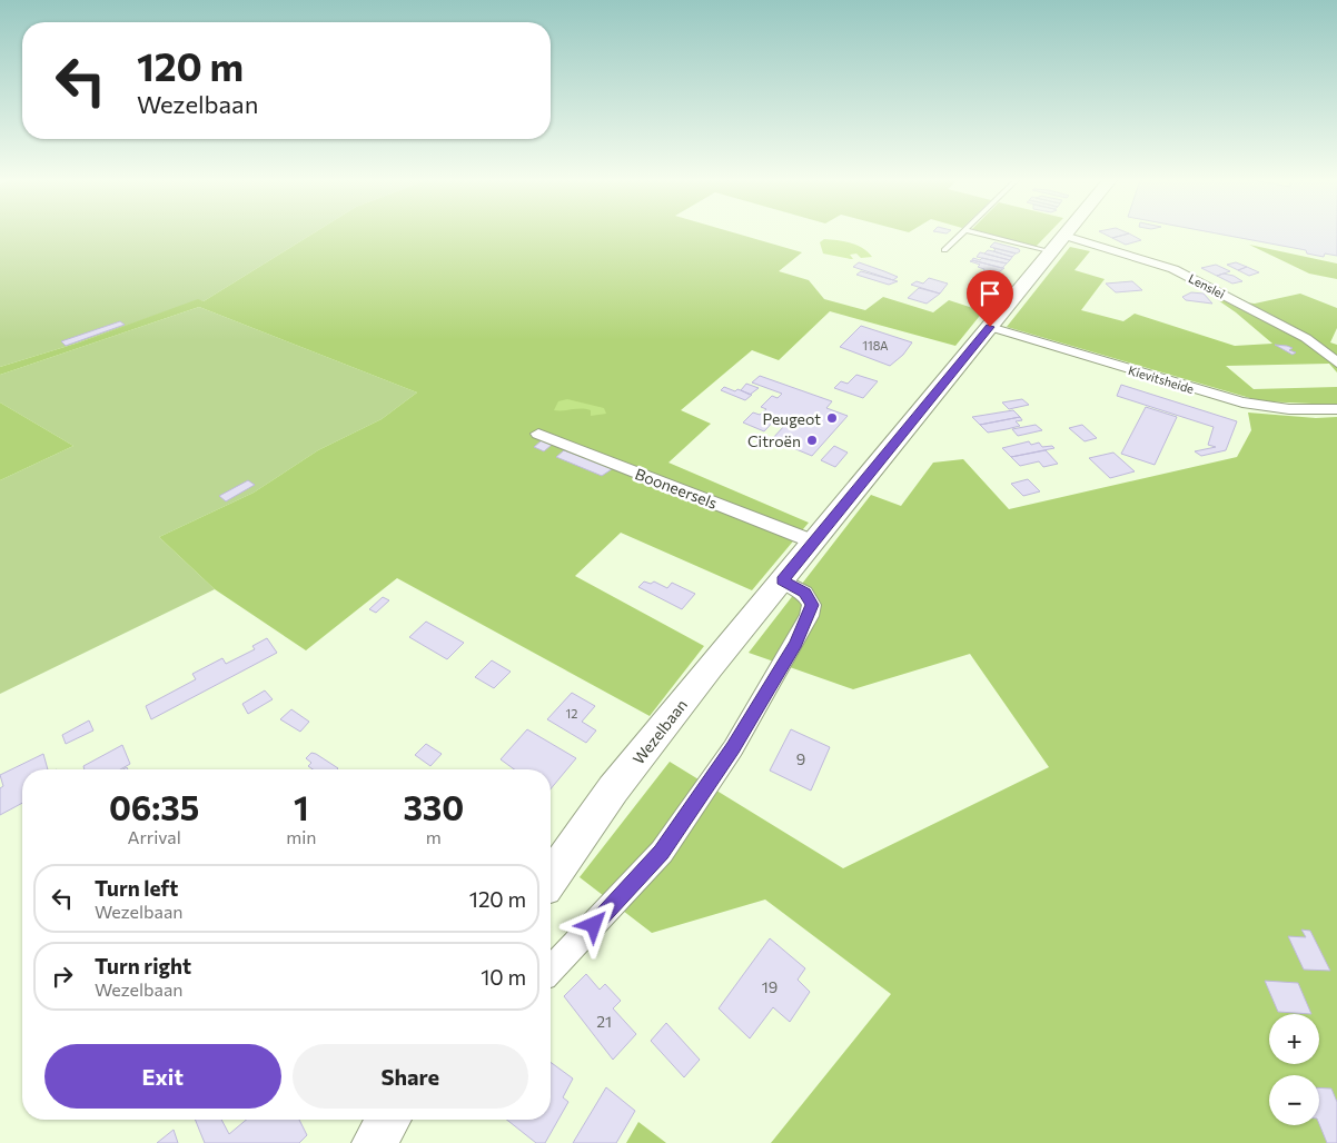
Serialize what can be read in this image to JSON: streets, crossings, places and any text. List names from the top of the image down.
{
  "streets": {
    "street": [
      "Lenslei",
      "Kievitsheide",
      "Booneersels",
      "Wezelbaan"
    ]
  },
  "crossings": [
    ["Lenslei", "Wezelbaan"],
    ["Kievitsheide", "Wezelbaan"],
    ["Booneersels", "Wezelbaan"]
  ],
  "places": ["Peugeot", "Citroën"],
  "house_numbers": [
    "118A",
    "12",
    "9",
    "19",
    "21"
  ],
  "page": {
    "turn": ["120 m", "Wezelbaan"],
    "eta": [
      "06:35",
      "Arrival",
      "1",
      "min",
      "330",
      "m"
    ],
    "list": [
      {
        "name": "Turn left",
        "note": "Wezelbaan",
        "value": "120 m"
      },
      {
        "name": "Turn right",
        "note": "Wezelbaan",
        "value": "10 m"
      }
    ],
    "map_buttons": ["+", "−"],
    "buttons": ["Exit", "Share"]
  }
}
